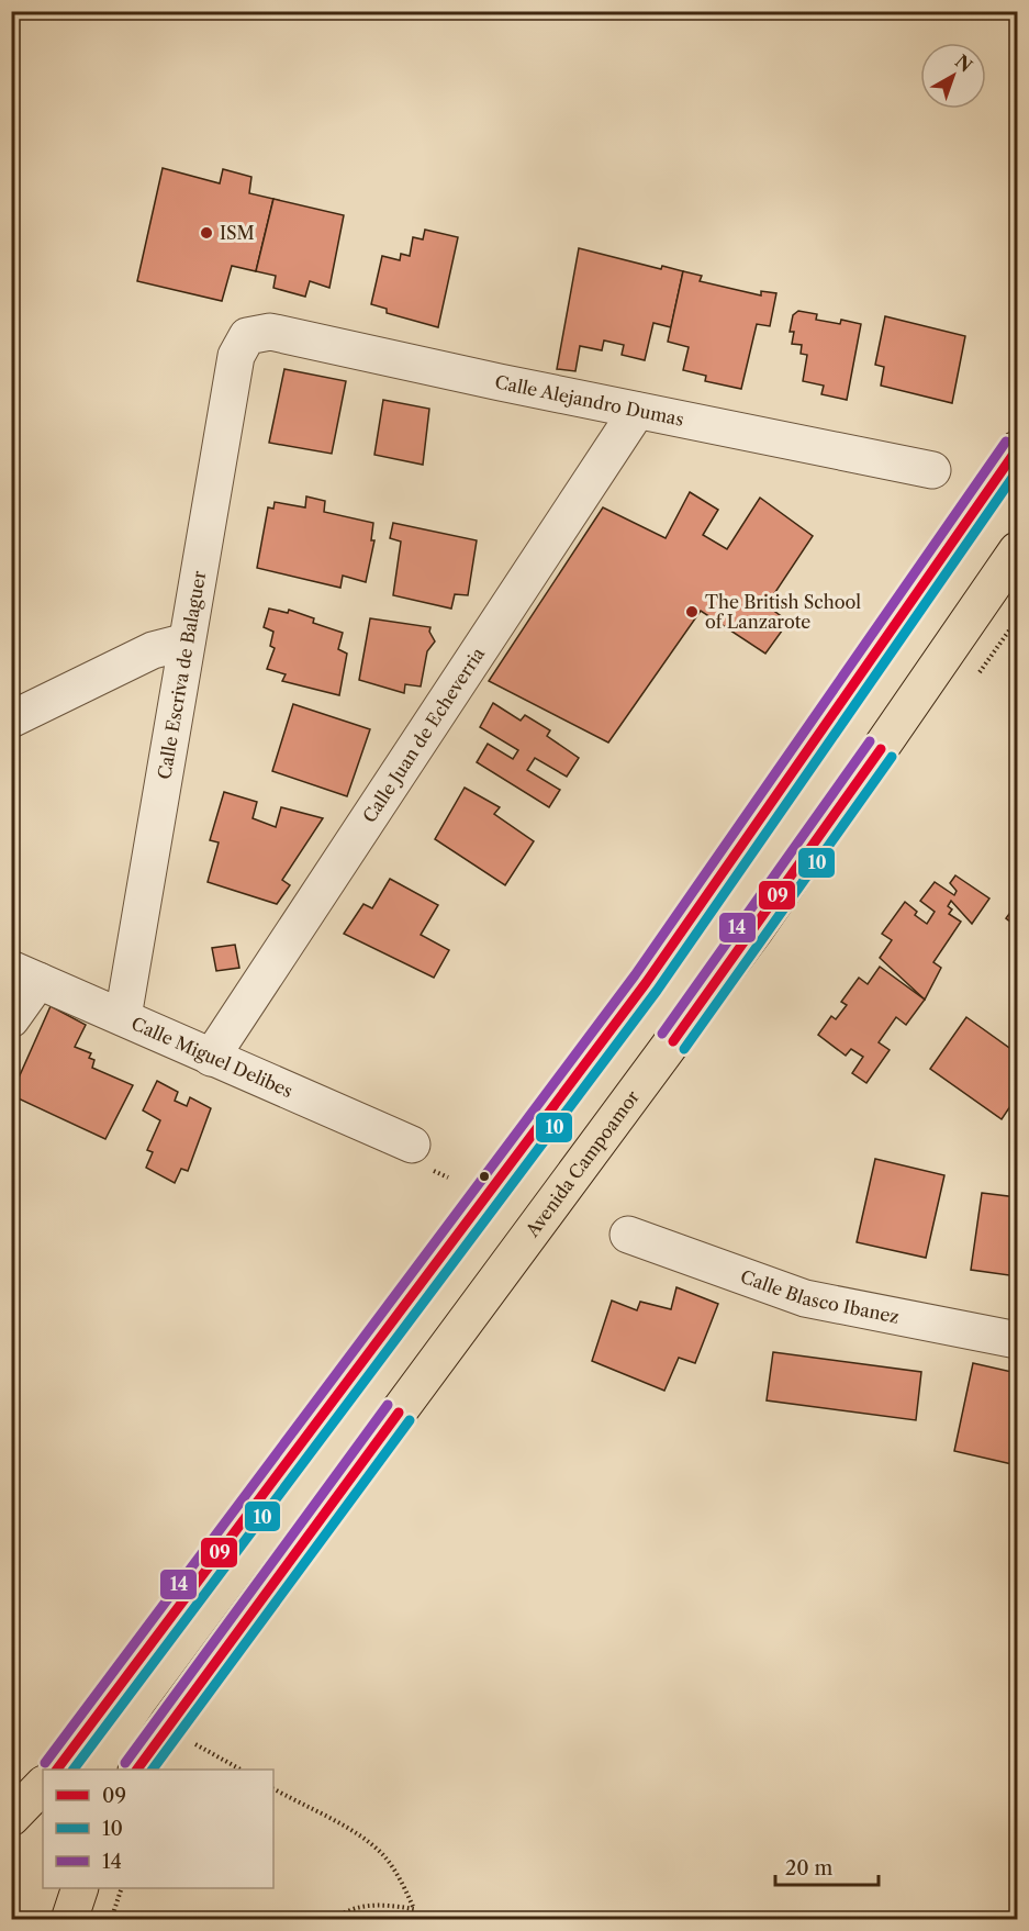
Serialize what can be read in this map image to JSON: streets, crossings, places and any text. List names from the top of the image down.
{
  "streets": {
    "highway": ["Avenida Campoamor"],
    "street": [
      "Calle Alejandro Dumas",
      "Calle Escriva de Balaguer",
      "Calle Juan de Echeverria",
      "Calle Miguel Delibes",
      "Calle Blasco Ibanez"
    ]
  },
  "crossings": [
    ["Calle Alejandro Dumas", "Calle Escriva de Balaguer"],
    ["Calle Alejandro Dumas", "Calle Juan de Echeverria"],
    ["Calle Escriva de Balaguer", "Calle Miguel Delibes"],
    ["Calle Juan de Echeverria", "Calle Miguel Delibes"]
  ],
  "places": ["ISM", "The British School of Lanzarote"],
  "lines": ["transit line 14", "transit line 09", "transit line 10"],
  "legend": ["09", "10", "14"],
  "scale_bar": "20 m",
  "north": "top right"
}
